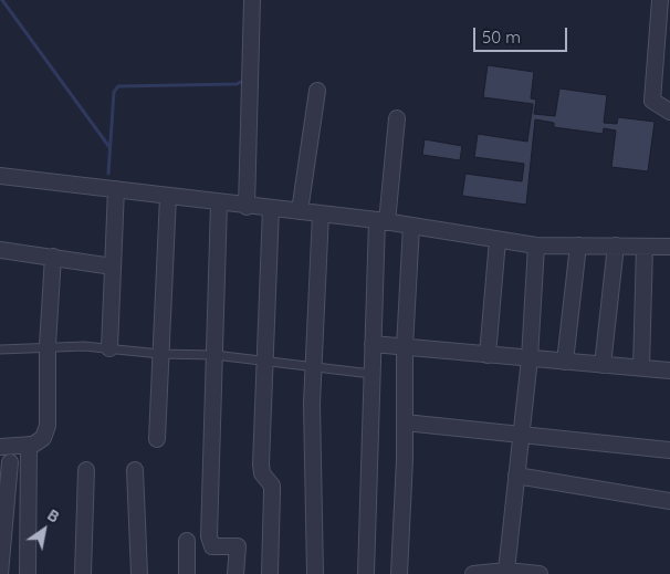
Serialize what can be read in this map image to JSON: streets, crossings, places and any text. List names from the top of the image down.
{
  "scale_bar": "50 m",
  "north": "top right"
}
